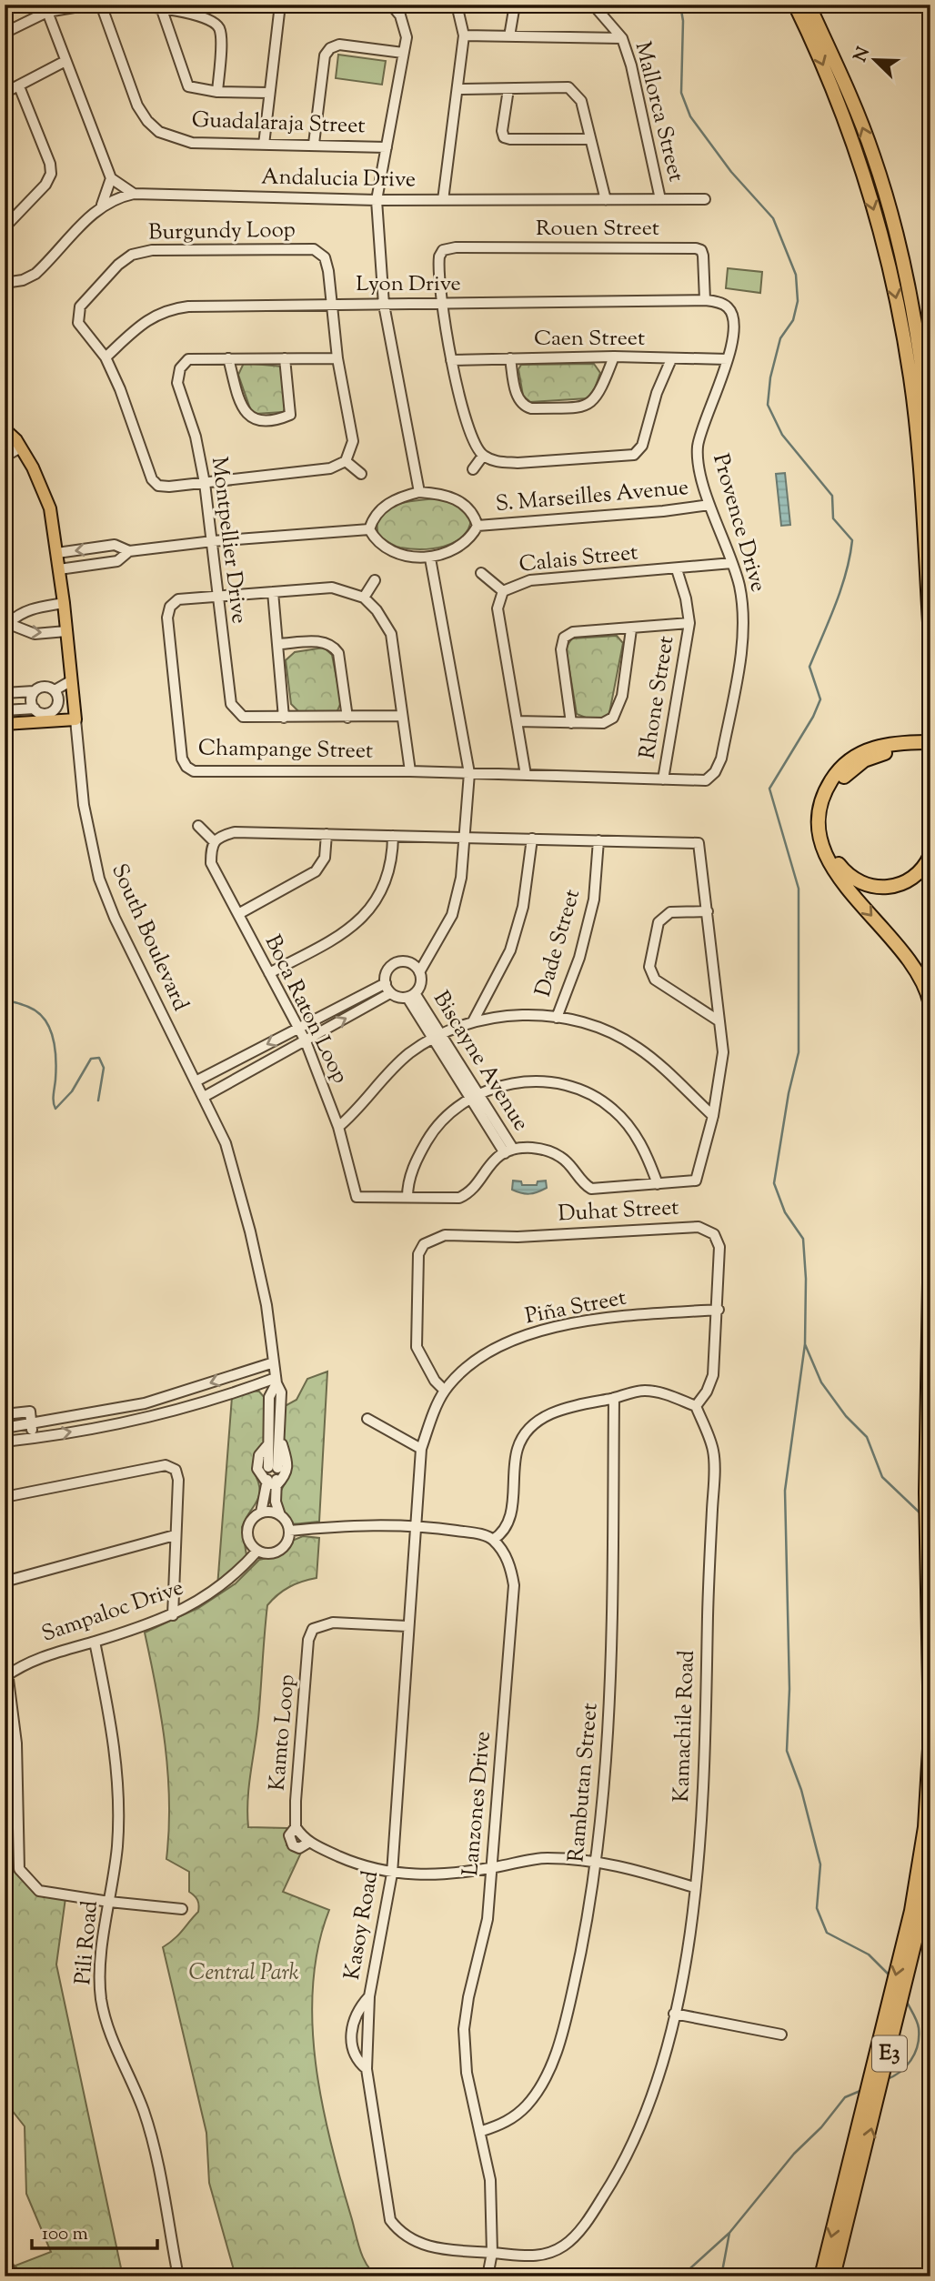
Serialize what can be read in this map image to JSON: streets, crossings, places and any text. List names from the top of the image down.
{
  "streets": {
    "highway": ["E3"],
    "main road": ["South Boulevard"],
    "street": [
      "Mallorca Street",
      "Guadalaraja Street",
      "Andalucia Drive",
      "Rouen Street",
      "Burgundy Loop",
      "Lyon Drive",
      "Caen Street",
      "S. Marseilles Avenue",
      "Provence Drive",
      "Montpellier Drive",
      "Calais Street",
      "Rhone Street",
      "Champange Street",
      "Dade Street",
      "Boca Raton Loop",
      "Biscayne Avenue",
      "Duhat Street",
      "Piña Street",
      "Sampaloc Drive",
      "Kamachile Road",
      "Kamto Loop",
      "Rambutan Street",
      "Lanzones Drive",
      "Kasoy Road",
      "Pili Road"
    ]
  },
  "crossings": [
    ["Mallorca Street", "Andalucia Drive"],
    ["Rouen Street", "Lyon Drive"],
    ["Burgundy Loop", "Lyon Drive"],
    ["Burgundy Loop", "Montpellier Drive"],
    ["Lyon Drive", "Provence Drive"],
    ["Caen Street", "Provence Drive"],
    ["S. Marseilles Avenue", "Provence Drive"],
    ["Provence Drive", "Calais Street"],
    ["Provence Drive", "Rhone Street"],
    ["Provence Drive", "Champange Street"],
    ["Montpellier Drive", "Champange Street"],
    ["Calais Street", "Rhone Street"],
    ["South Boulevard", "Sampaloc Drive"],
    ["Boca Raton Loop", "Biscayne Avenue"],
    ["Duhat Street", "Piña Street"],
    ["Duhat Street", "Kamachile Road"],
    ["Piña Street", "Kasoy Road"],
    ["Sampaloc Drive", "Pili Road"],
    ["Kamachile Road", "Kamto Loop"],
    ["Kamachile Road", "Lanzones Drive"],
    ["Kamachile Road", "Kasoy Road"],
    ["Kamto Loop", "Rambutan Street"],
    ["Kamto Loop", "Lanzones Drive"],
    ["Kamto Loop", "Kasoy Road"],
    ["Rambutan Street", "Lanzones Drive"],
    ["Lanzones Drive", "Kasoy Road"]
  ],
  "parks": ["Central Park"],
  "scale_bar": "100 m",
  "north": "top left"
}
